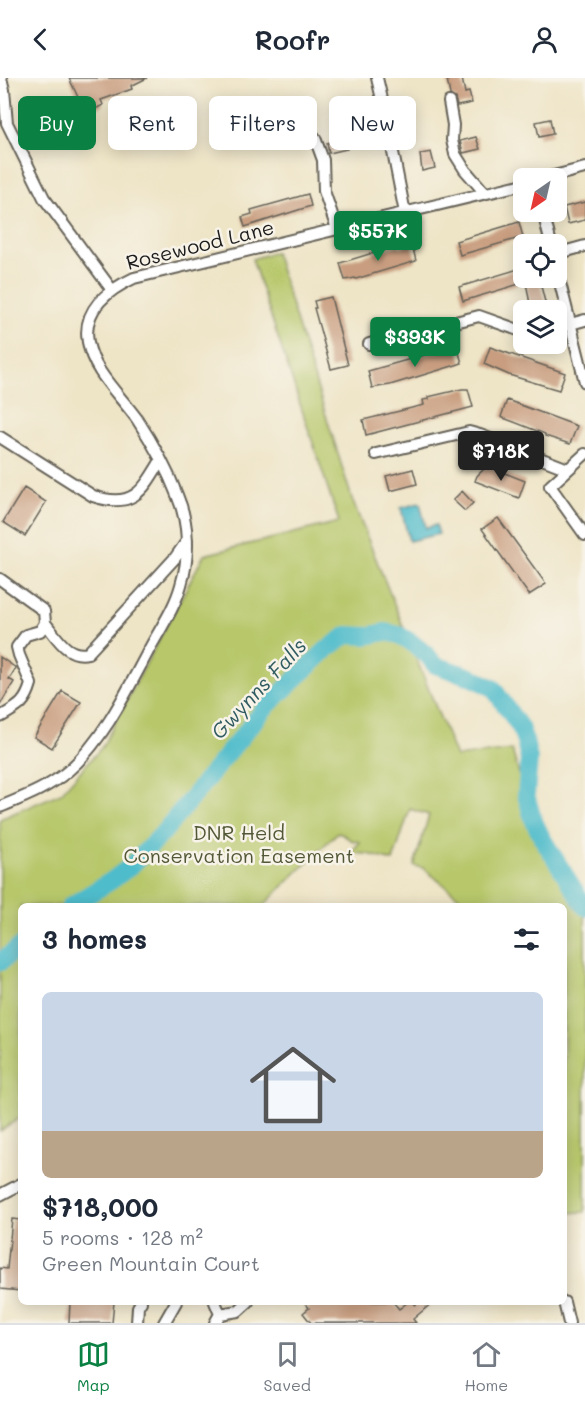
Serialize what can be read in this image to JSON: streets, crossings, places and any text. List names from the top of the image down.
{
  "streets": {
    "street": ["Rosewood Lane"]
  },
  "water": ["Gwynns Falls"],
  "parks": ["DNR Held Conservation Easement"],
  "north": "bottom left",
  "page": {
    "header": "Roofr",
    "chip": [
      "Buy",
      "Rent",
      "Filters",
      "New"
    ],
    "price": ["$557K", "$393K", "$718K"],
    "heading": "3 homes",
    "list": [
      {
        "name": "$718,000",
        "note": "5 rooms · 128 m² · Green Mountain Court"
      }
    ],
    "tabs": ["Map", "Saved", "Home"]
  }
}
